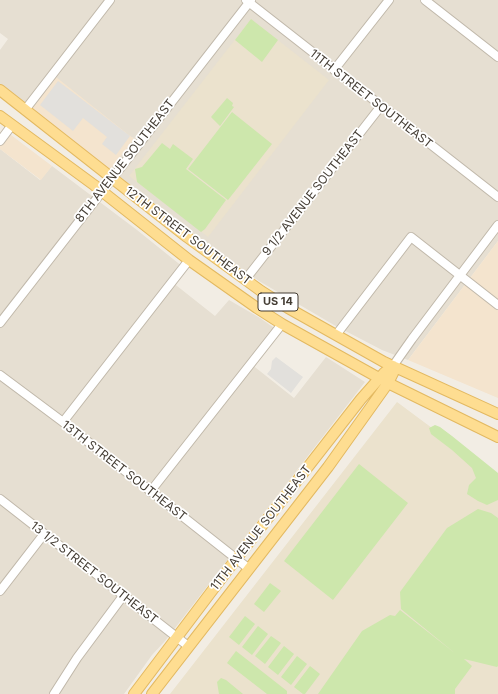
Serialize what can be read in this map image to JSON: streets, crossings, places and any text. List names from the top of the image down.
{
  "streets": {
    "main road": ["12TH STREET SOUTHEAST", "US 14", "11TH AVENUE SOUTHEAST"],
    "street": [
      "11TH STREET SOUTHEAST",
      "8TH AVENUE SOUTHEAST",
      "9 1/2 AVENUE SOUTHEAST",
      "13TH STREET SOUTHEAST",
      "13 1/2 STREET SOUTHEAST"
    ]
  },
  "crossings": [
    ["11TH STREET SOUTHEAST", "8TH AVENUE SOUTHEAST"],
    ["11TH STREET SOUTHEAST", "9 1/2 AVENUE SOUTHEAST"],
    ["8TH AVENUE SOUTHEAST", "12TH STREET SOUTHEAST"],
    ["9 1/2 AVENUE SOUTHEAST", "12TH STREET SOUTHEAST"],
    ["12TH STREET SOUTHEAST", "11TH AVENUE SOUTHEAST"],
    ["13TH STREET SOUTHEAST", "11TH AVENUE SOUTHEAST"],
    ["11TH AVENUE SOUTHEAST", "13 1/2 STREET SOUTHEAST"]
  ]
}
